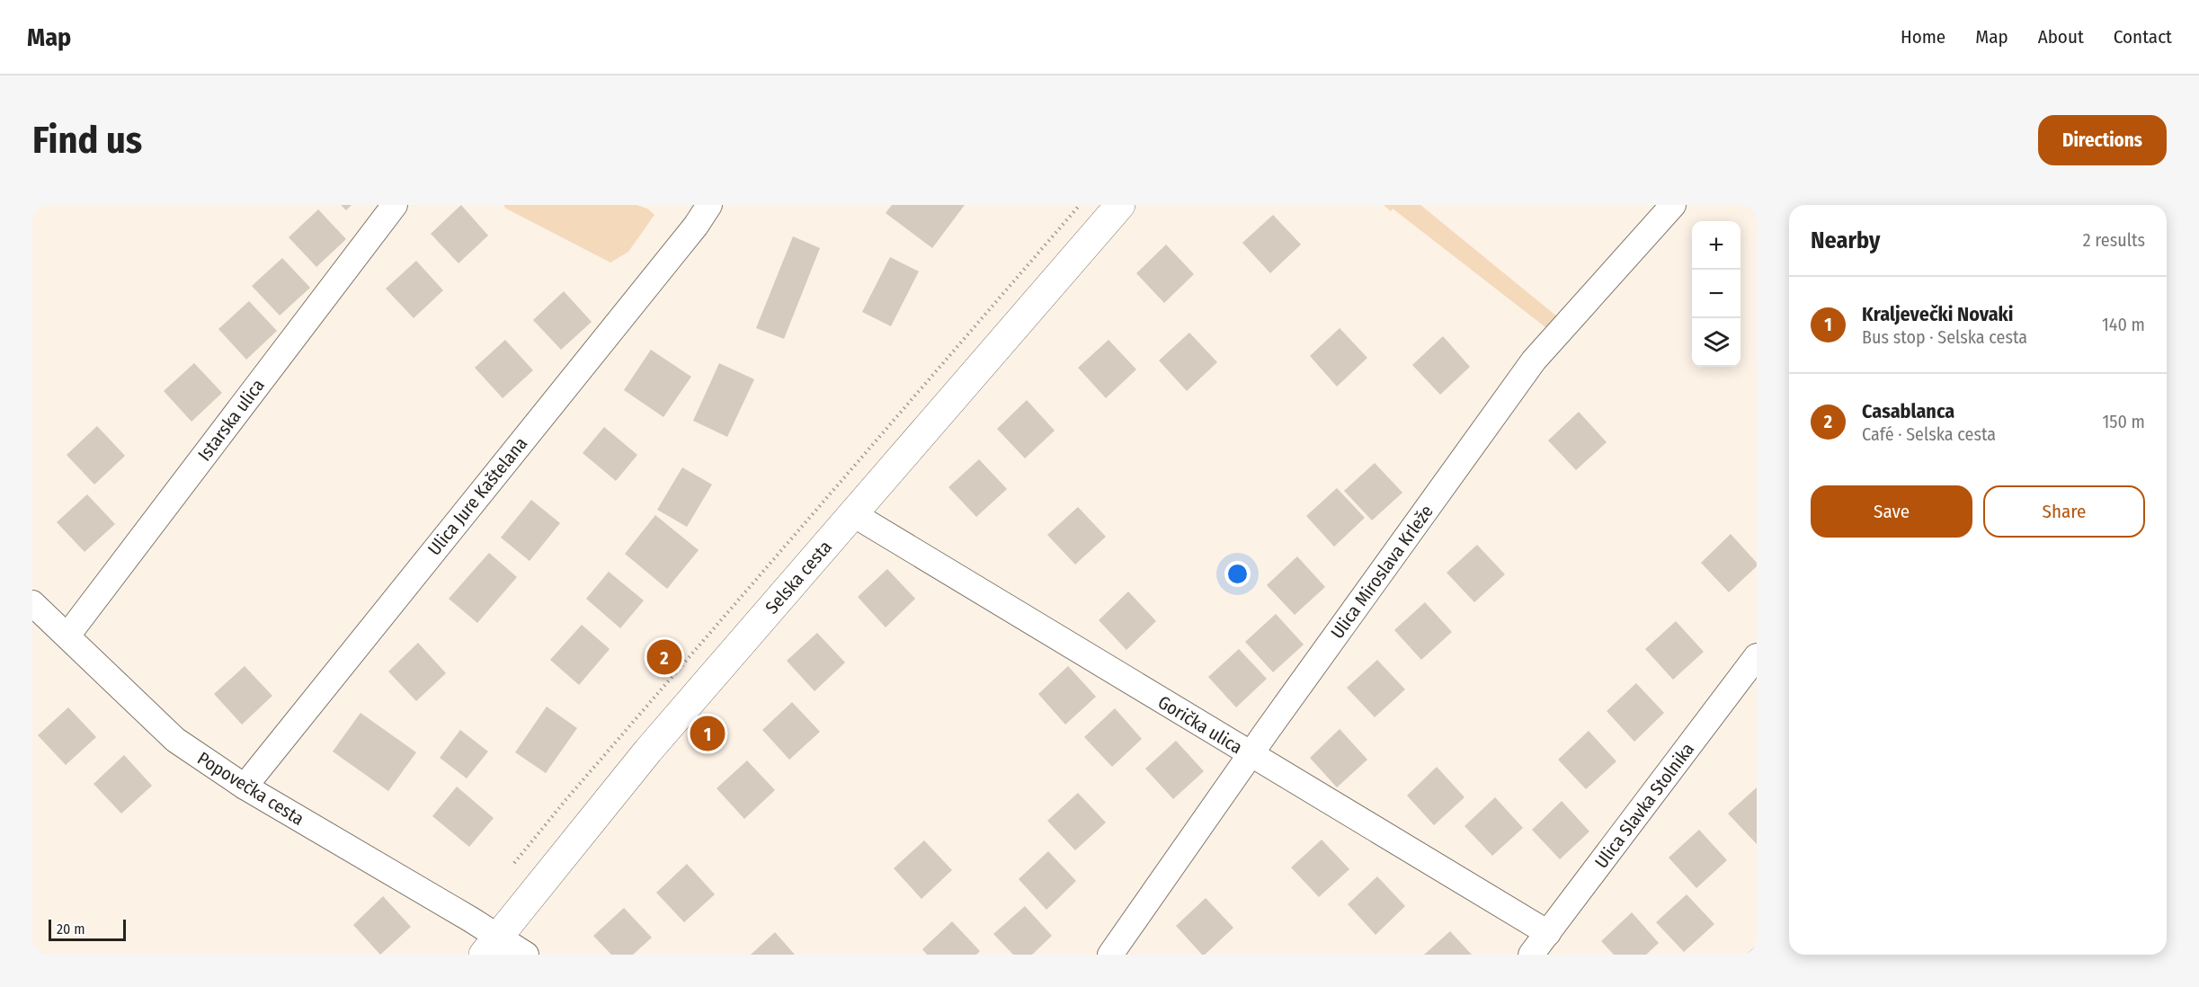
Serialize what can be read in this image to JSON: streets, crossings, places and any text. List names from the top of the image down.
{
  "streets": {
    "main road": ["Selska cesta"],
    "street": [
      "Istarska ulica",
      "Ulica Jure Kaštelana",
      "Ulica Miroslava Krleže",
      "Gorička ulica",
      "Popovečka cesta",
      "Ulica Slavka Stolnika"
    ]
  },
  "crossings": [
    ["Istarska ulica", "Popovečka cesta"],
    ["Ulica Jure Kaštelana", "Popovečka cesta"],
    ["Ulica Miroslava Krleže", "Gorička ulica"],
    ["Selska cesta", "Gorička ulica"],
    ["Selska cesta", "Popovečka cesta"],
    ["Gorička ulica", "Ulica Slavka Stolnika"]
  ],
  "scale_bar": "20 m",
  "page": {
    "header": "Map",
    "nav": [
      "Home",
      "Map",
      "About",
      "Contact"
    ],
    "buttons": [
      "Directions",
      ["Save", "Share"]
    ],
    "title": "Find us",
    "heading": ["Nearby", "2 results"],
    "map_buttons": ["+", "−"],
    "list": [
      {
        "mark": "1",
        "name": "Kraljevečki Novaki",
        "note": "Bus stop · Selska cesta",
        "value": "140 m"
      },
      {
        "mark": "2",
        "name": "Casablanca",
        "note": "Café · Selska cesta",
        "value": "150 m"
      }
    ],
    "pins": ["2", "1"],
    "scale": "20 m"
  }
}
